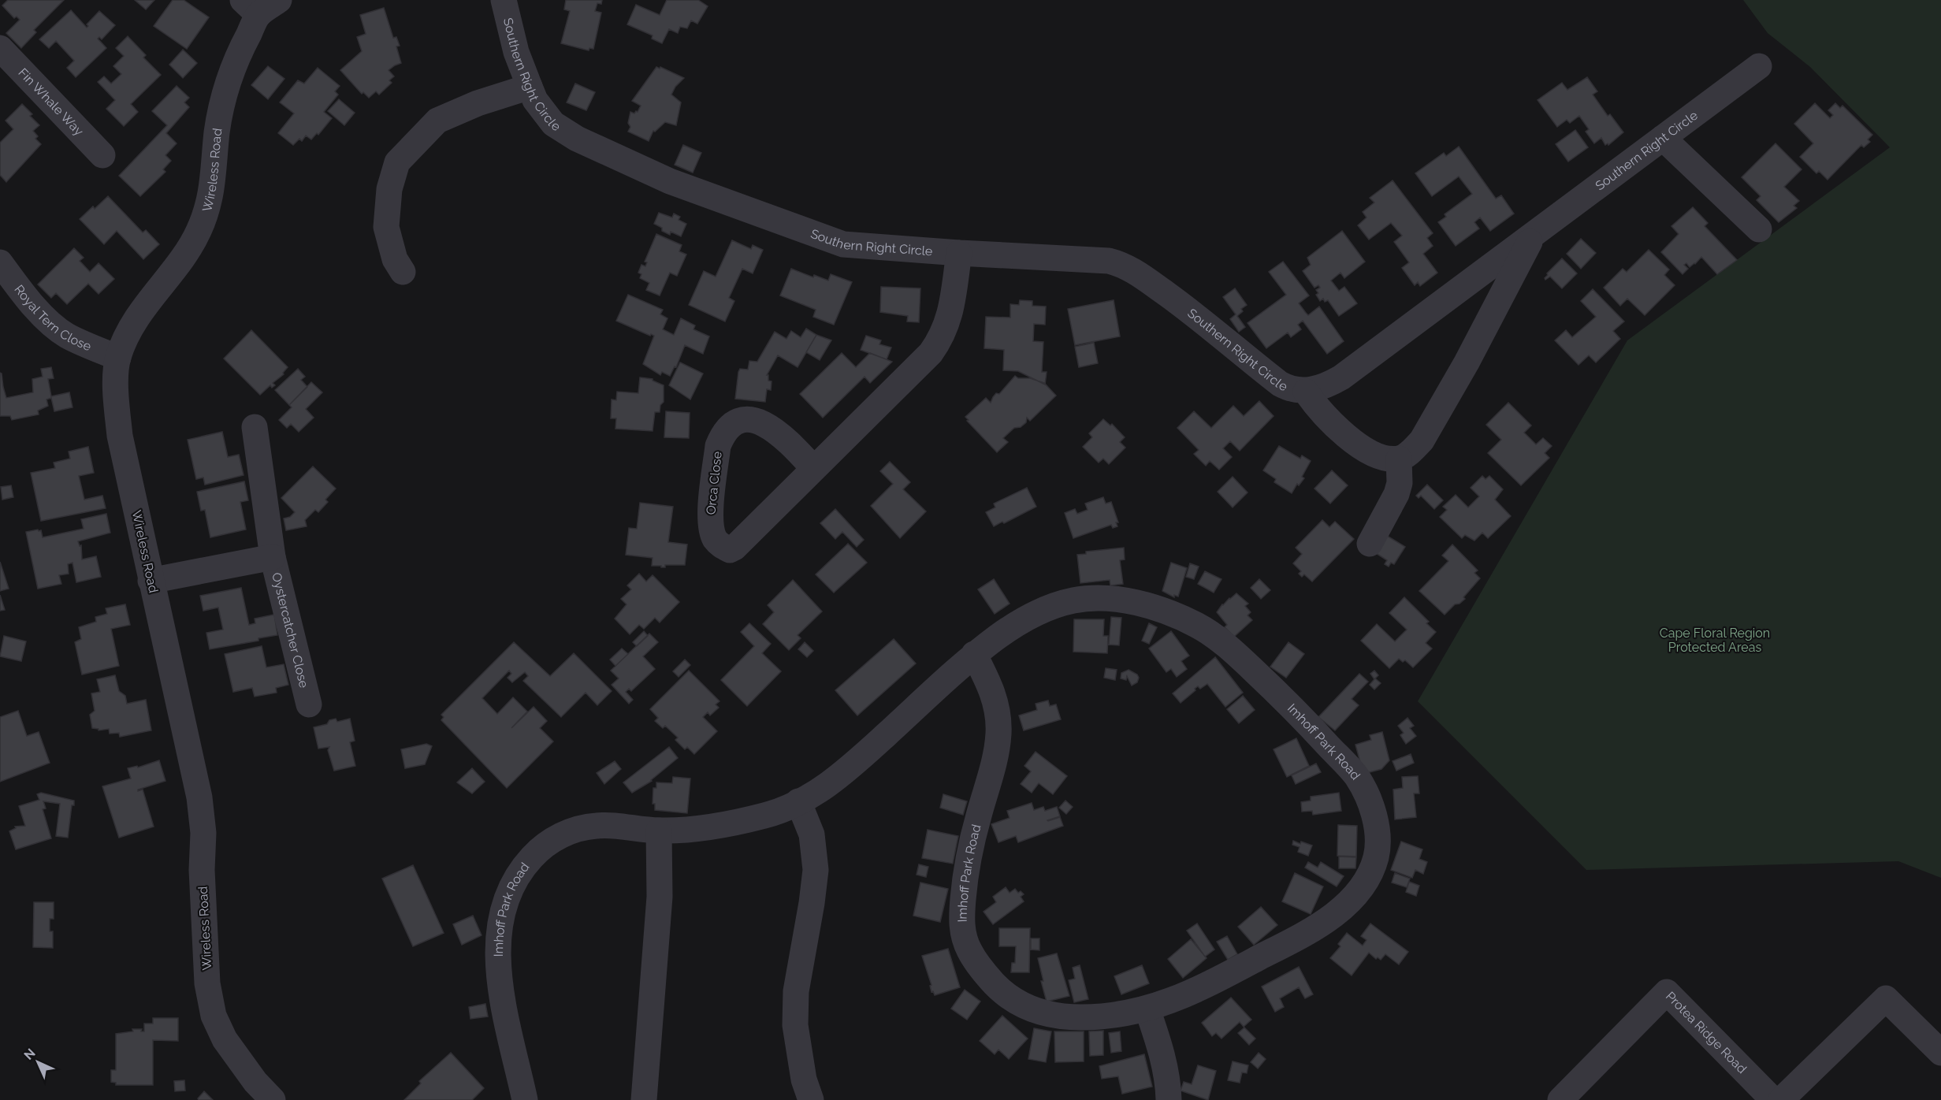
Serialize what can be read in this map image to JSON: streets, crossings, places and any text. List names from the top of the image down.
{
  "streets": {
    "street": [
      "Southern Right Circle",
      "Fin Whale Way",
      "Wireless Road",
      "Royal Tern Close",
      "Orca Close",
      "Oystercatcher Close",
      "Imhoff Park Road",
      "Protea Ridge Road"
    ]
  },
  "crossings": [
    ["Southern Right Circle", "Orca Close"],
    ["Wireless Road", "Royal Tern Close"],
    ["Wireless Road", "Oystercatcher Close"]
  ],
  "parks": ["Cape Floral Region Protected Areas"],
  "north": "top left"
}
